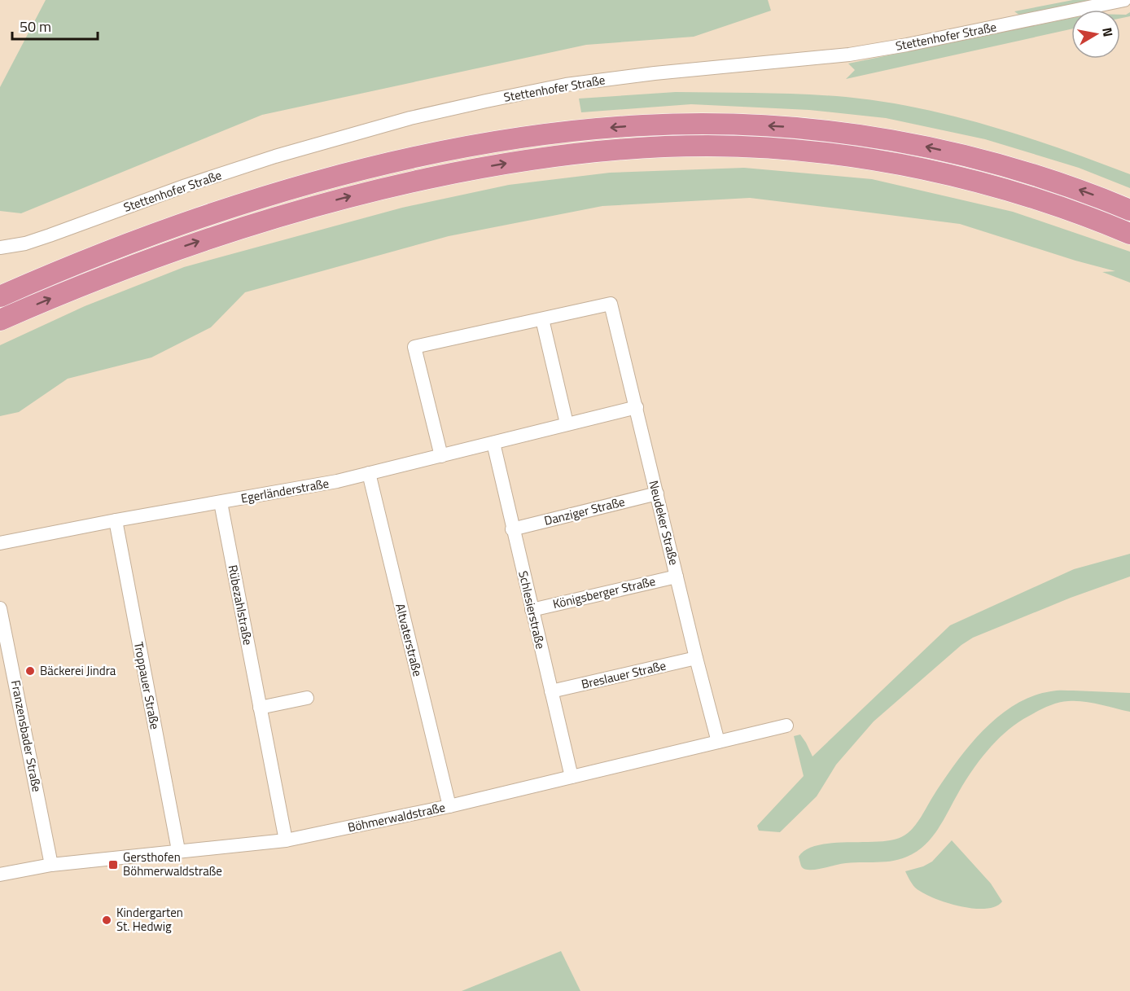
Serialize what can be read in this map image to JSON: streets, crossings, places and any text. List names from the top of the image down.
{
  "streets": {
    "street": [
      "Stettenhofer Straße",
      "Egerländerstraße",
      "Danziger Straße",
      "Neudeker Straße",
      "Königsberger Straße",
      "Rübezahlstraße",
      "Schlesierstraße",
      "Altvaterstraße",
      "Breslauer Straße",
      "Troppauer Straße",
      "Franzensbader Straße",
      "Böhmerwaldstraße"
    ]
  },
  "crossings": [
    ["Egerländerstraße", "Neudeker Straße"],
    ["Egerländerstraße", "Rübezahlstraße"],
    ["Egerländerstraße", "Schlesierstraße"],
    ["Egerländerstraße", "Altvaterstraße"],
    ["Egerländerstraße", "Troppauer Straße"],
    ["Danziger Straße", "Neudeker Straße"],
    ["Danziger Straße", "Schlesierstraße"],
    ["Neudeker Straße", "Königsberger Straße"],
    ["Neudeker Straße", "Breslauer Straße"],
    ["Neudeker Straße", "Böhmerwaldstraße"],
    ["Königsberger Straße", "Schlesierstraße"],
    ["Rübezahlstraße", "Böhmerwaldstraße"],
    ["Schlesierstraße", "Breslauer Straße"],
    ["Schlesierstraße", "Böhmerwaldstraße"],
    ["Altvaterstraße", "Böhmerwaldstraße"],
    ["Troppauer Straße", "Böhmerwaldstraße"],
    ["Franzensbader Straße", "Böhmerwaldstraße"]
  ],
  "places": {
    "other": ["Bäckerei Jindra", "Kindergarten St. Hedwig"],
    "transit": ["Gersthofen Böhmerwaldstraße"]
  },
  "scale_bar": "50 m",
  "north": "right"
}
